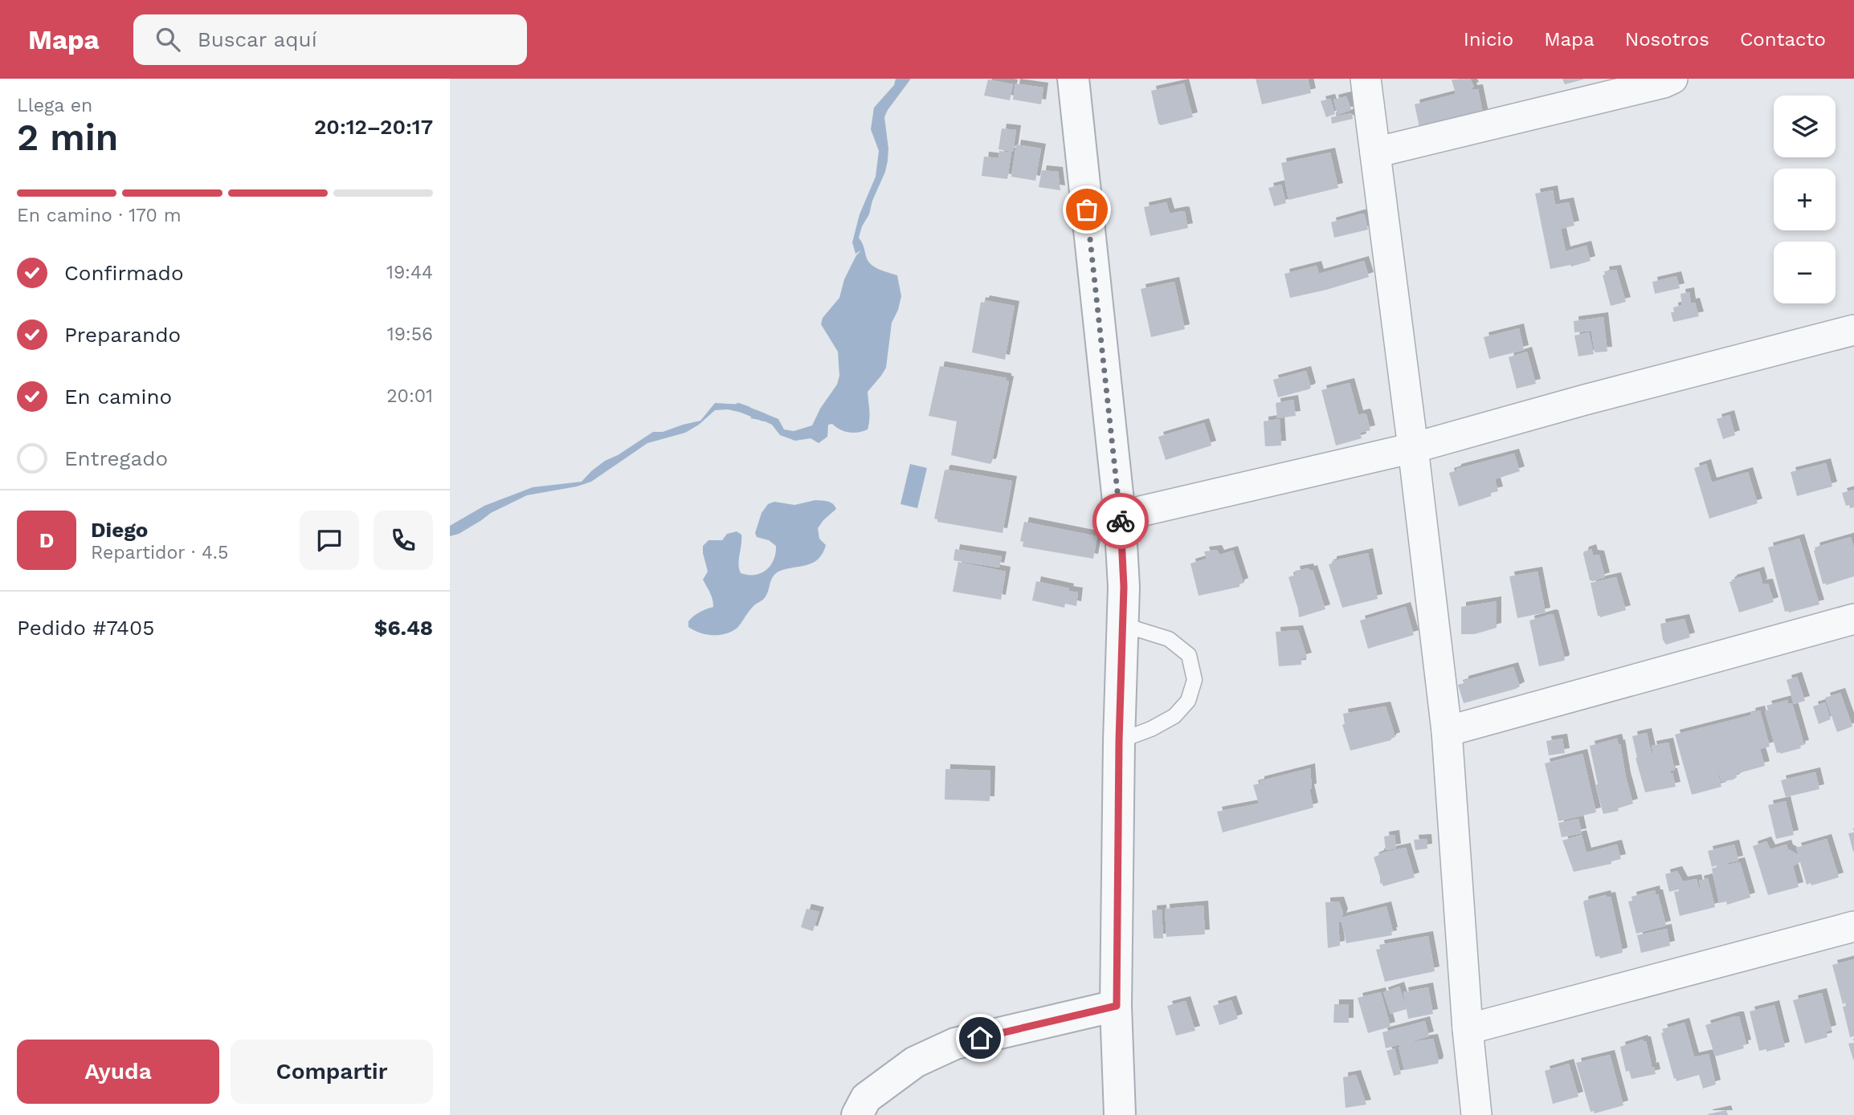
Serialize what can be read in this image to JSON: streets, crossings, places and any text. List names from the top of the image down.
{
  "page": {
    "header": "Mapa",
    "search": "Buscar aquí",
    "nav": [
      "Inicio",
      "Mapa",
      "Nosotros",
      "Contacto"
    ],
    "heading": ["2 min", "Llega en", "20:12–20:17"],
    "panel": [
      "Diego",
      "Repartidor · 4.5",
      "Pedido #7405",
      "$6.48"
    ],
    "map_buttons": ["+", "−"],
    "bar": "En camino · 170 m",
    "list": [
      ["Confirmado", "19:44"],
      ["Preparando", "19:56"],
      ["En camino", "20:01"],
      "Entregado"
    ],
    "round": "D",
    "buttons": ["Ayuda", "Compartir"]
  }
}
